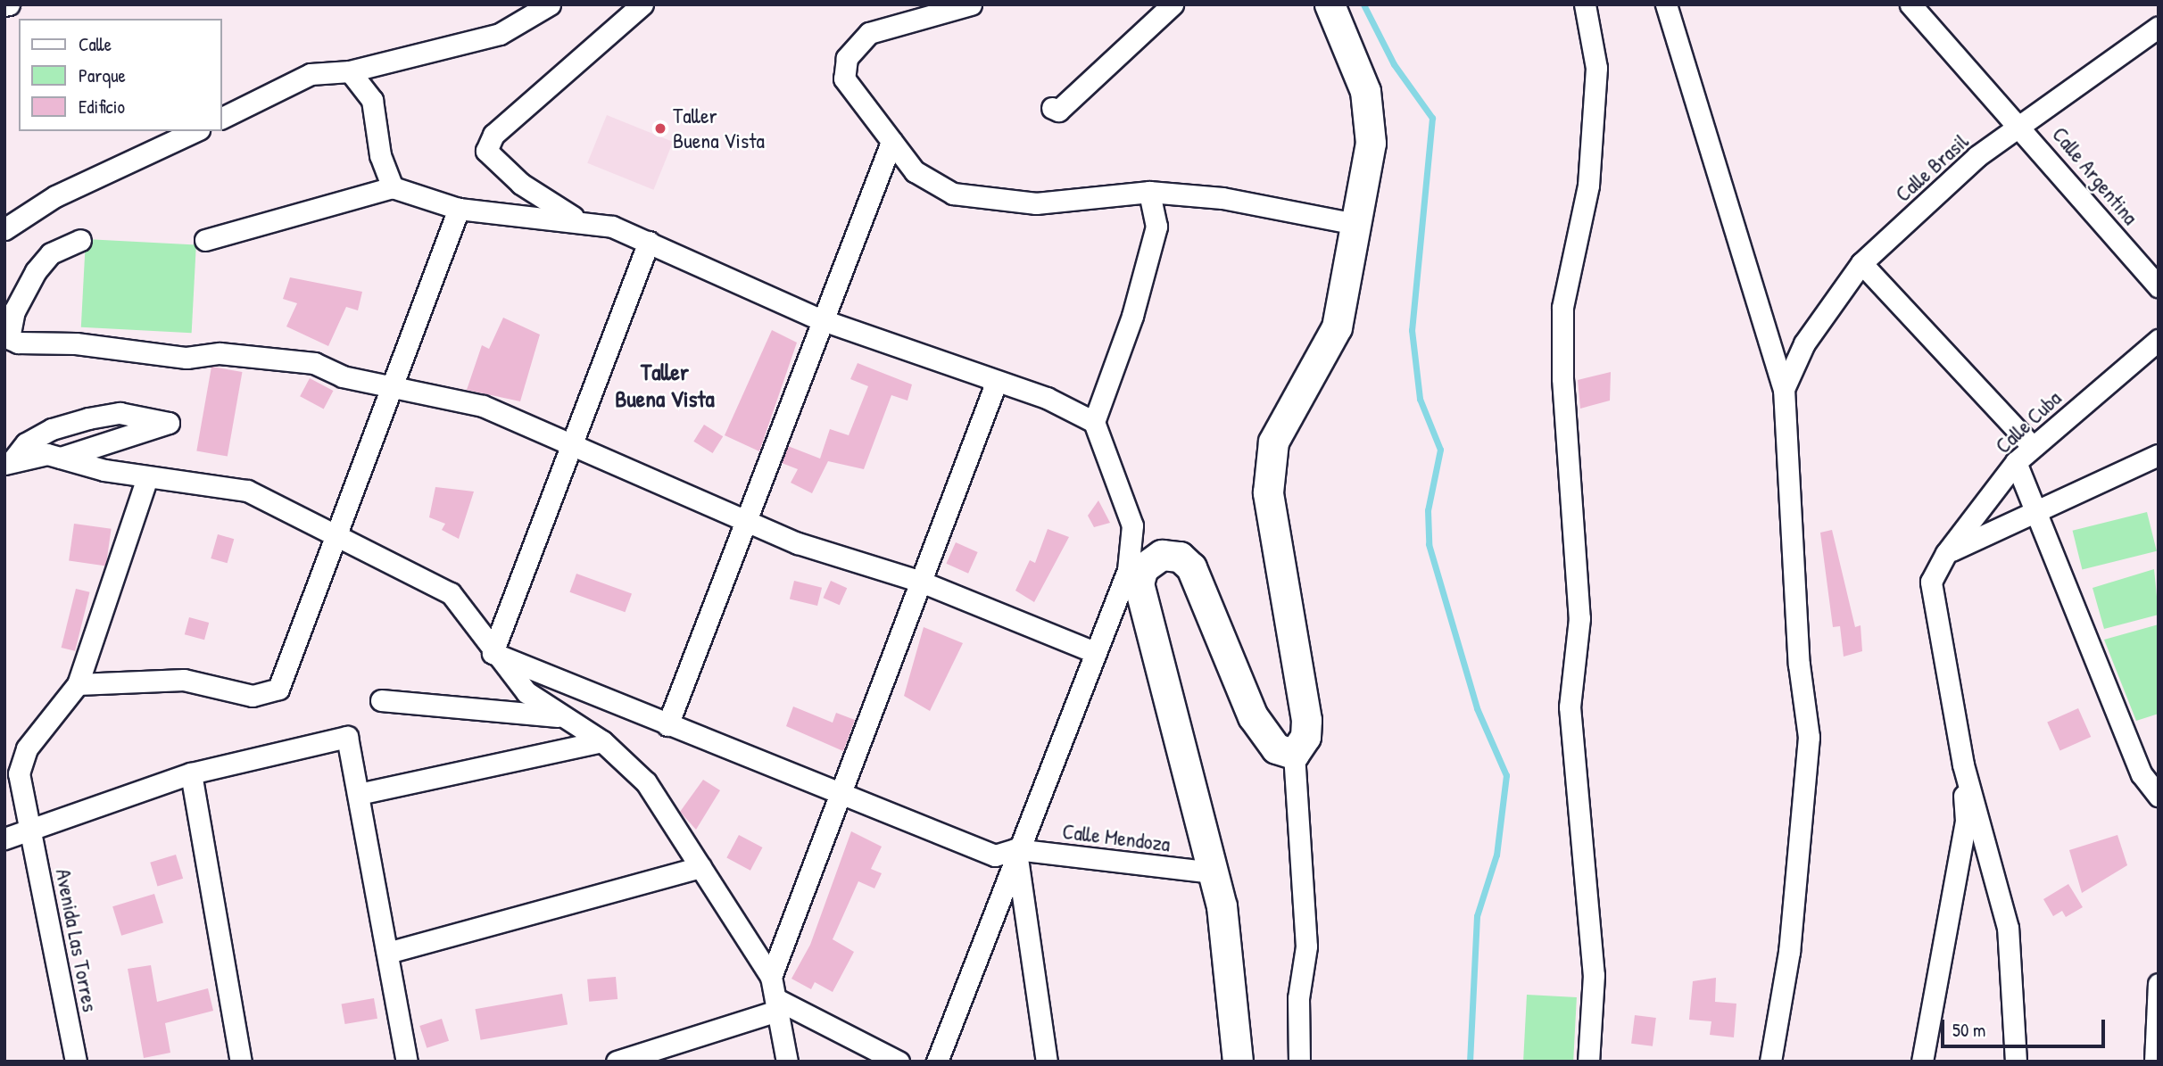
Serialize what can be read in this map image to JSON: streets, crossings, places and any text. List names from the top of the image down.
{
  "streets": {
    "street": [
      "Calle Brasil",
      "Calle Argentina",
      "Calle Cuba",
      "Calle Mendoza",
      "Avenida Las Torres"
    ]
  },
  "crossings": [
    ["Calle Brasil", "Calle Argentina"]
  ],
  "districts": ["Taller Buena Vista"],
  "places": ["Taller Buena Vista"],
  "legend": ["Calle", "Parque", "Edificio"],
  "scale_bar": "50 m"
}
